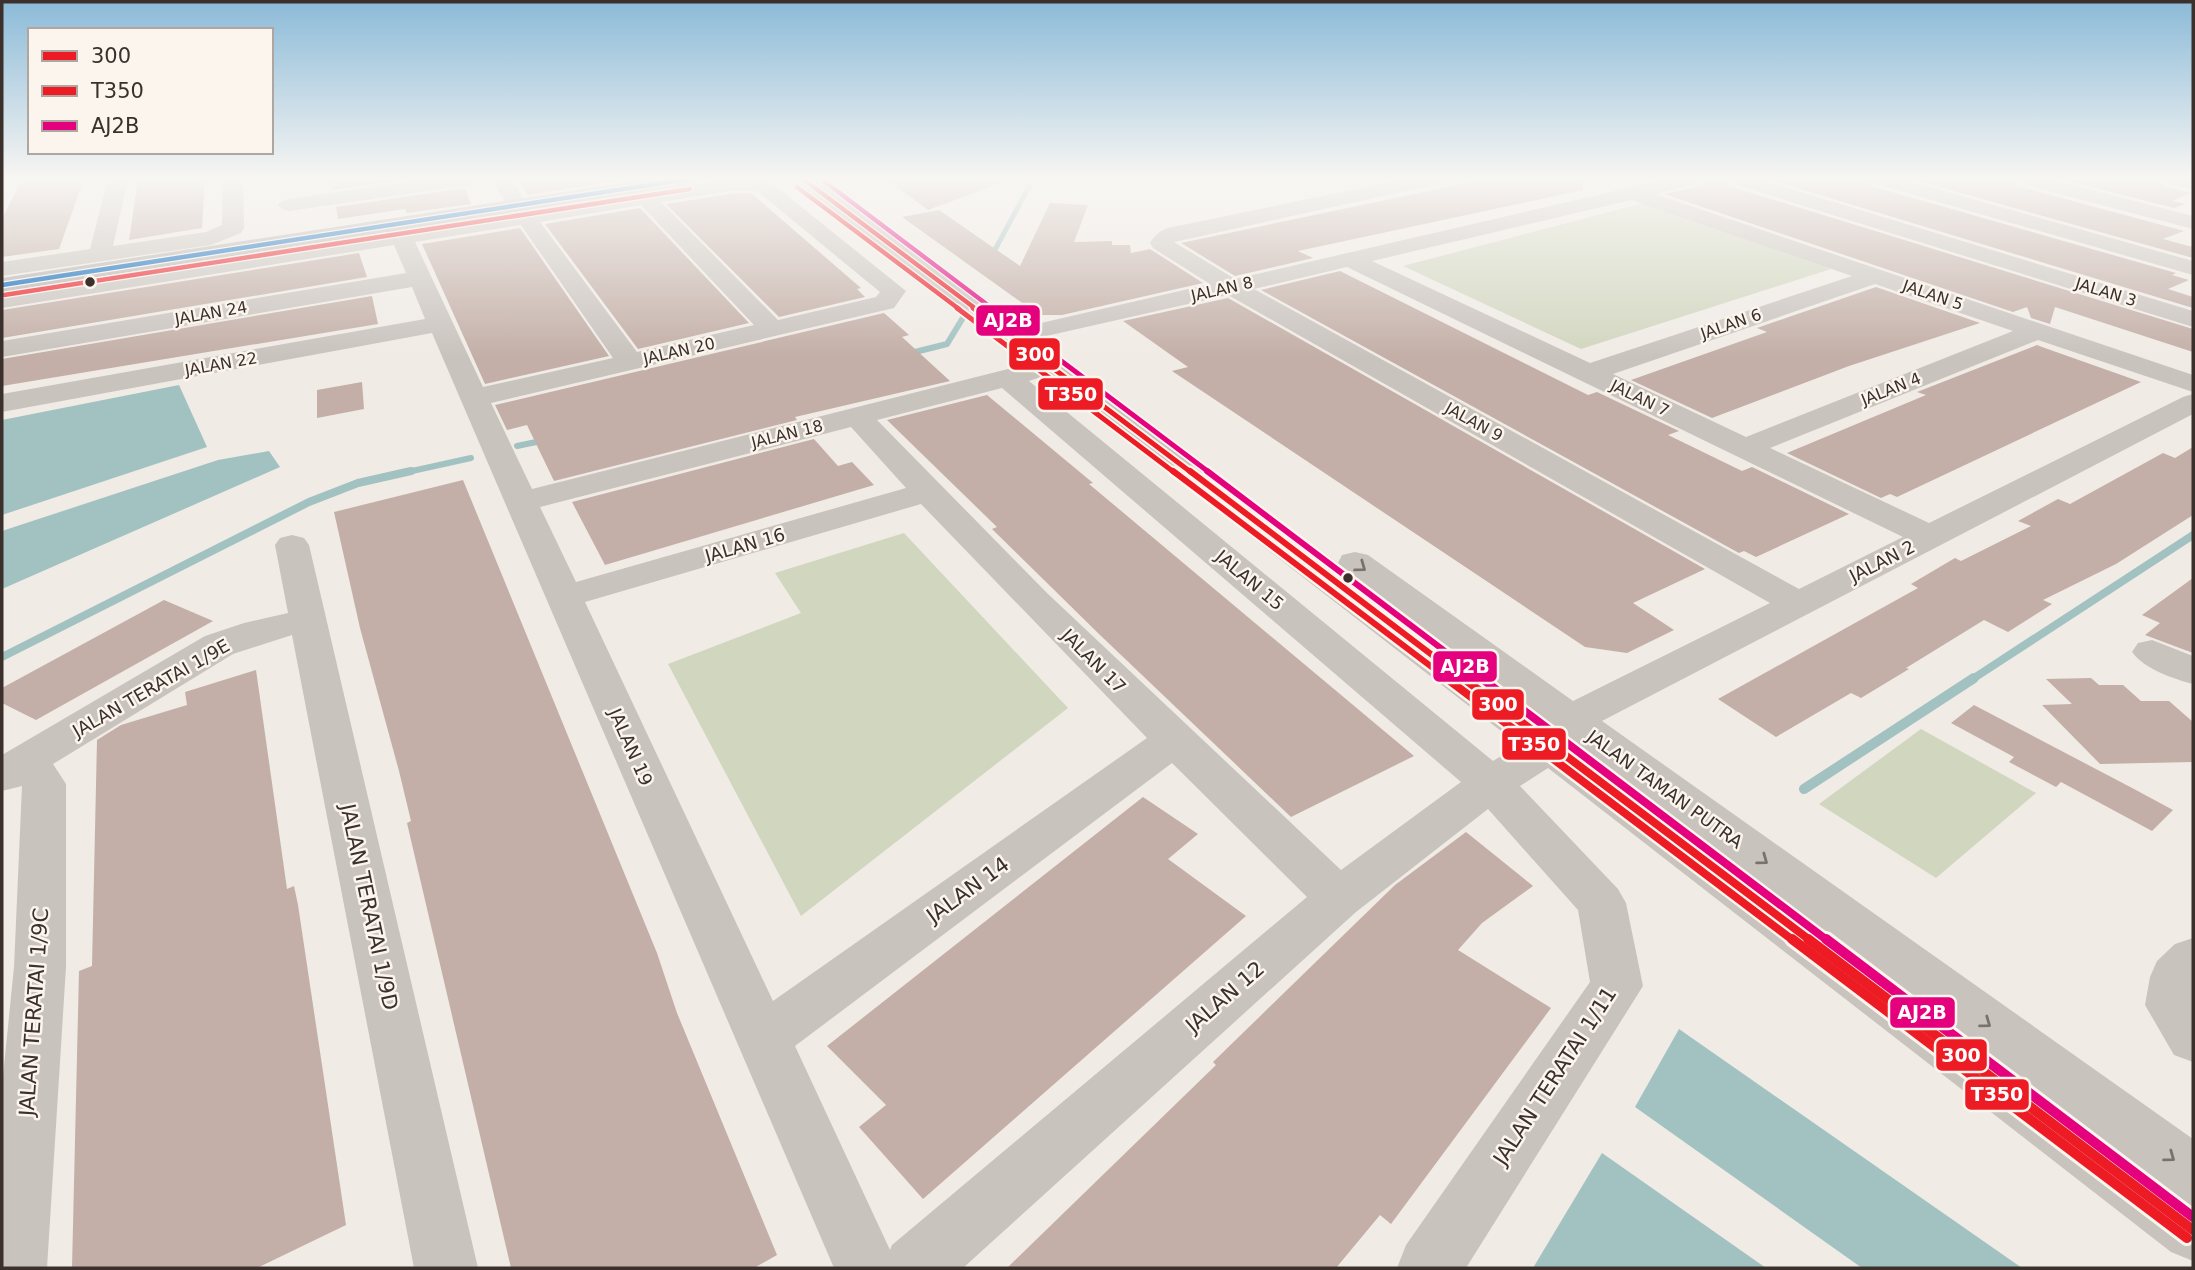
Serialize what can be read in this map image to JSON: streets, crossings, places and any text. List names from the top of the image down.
{
  "streets": {
    "street": [
      "JALAN 8",
      "JALAN 3",
      "JALAN 5",
      "JALAN 24",
      "JALAN 6",
      "JALAN 20",
      "JALAN 22",
      "JALAN 4",
      "JALAN 7",
      "JALAN 9",
      "JALAN 18",
      "JALAN 16",
      "JALAN 2",
      "JALAN 15",
      "JALAN 17",
      "JALAN TERATAI 1/9E",
      "JALAN 19",
      "JALAN TAMAN PUTRA",
      "JALAN 14",
      "JALAN TERATAI 1/9D",
      "JALAN 12",
      "JALAN TERATAI 1/9C",
      "JALAN TERATAI 1/11"
    ]
  },
  "crossings": [
    ["JALAN 8", "JALAN 7"],
    ["JALAN 8", "JALAN 9"],
    ["JALAN 8", "JALAN 18"],
    ["JALAN 8", "JALAN TAMAN PUTRA"],
    ["JALAN 5", "JALAN 6"],
    ["JALAN 5", "JALAN 4"],
    ["JALAN 24", "JALAN 19"],
    ["JALAN 6", "JALAN 7"],
    ["JALAN 20", "JALAN 19"],
    ["JALAN 22", "JALAN 19"],
    ["JALAN 4", "JALAN 7"],
    ["JALAN 7", "JALAN 2"],
    ["JALAN 9", "JALAN 2"],
    ["JALAN 18", "JALAN 15"],
    ["JALAN 18", "JALAN 17"],
    ["JALAN 18", "JALAN 19"],
    ["JALAN 18", "JALAN TAMAN PUTRA"],
    ["JALAN 16", "JALAN 17"],
    ["JALAN 16", "JALAN 19"],
    ["JALAN 2", "JALAN TAMAN PUTRA"],
    ["JALAN 2", "JALAN 12"],
    ["JALAN 15", "JALAN 12"],
    ["JALAN 15", "JALAN TERATAI 1/11"],
    ["JALAN 17", "JALAN 14"],
    ["JALAN 17", "JALAN 12"],
    ["JALAN TERATAI 1/9E", "JALAN TERATAI 1/9D"],
    ["JALAN TERATAI 1/9E", "JALAN TERATAI 1/9C"],
    ["JALAN 19", "JALAN 14"],
    ["JALAN TAMAN PUTRA", "JALAN 12"],
    ["JALAN 12", "JALAN TERATAI 1/11"]
  ],
  "lines": ["transit line 300", "transit line T350", "transit line AJ2B"],
  "legend": ["300", "T350", "AJ2B"]
}
